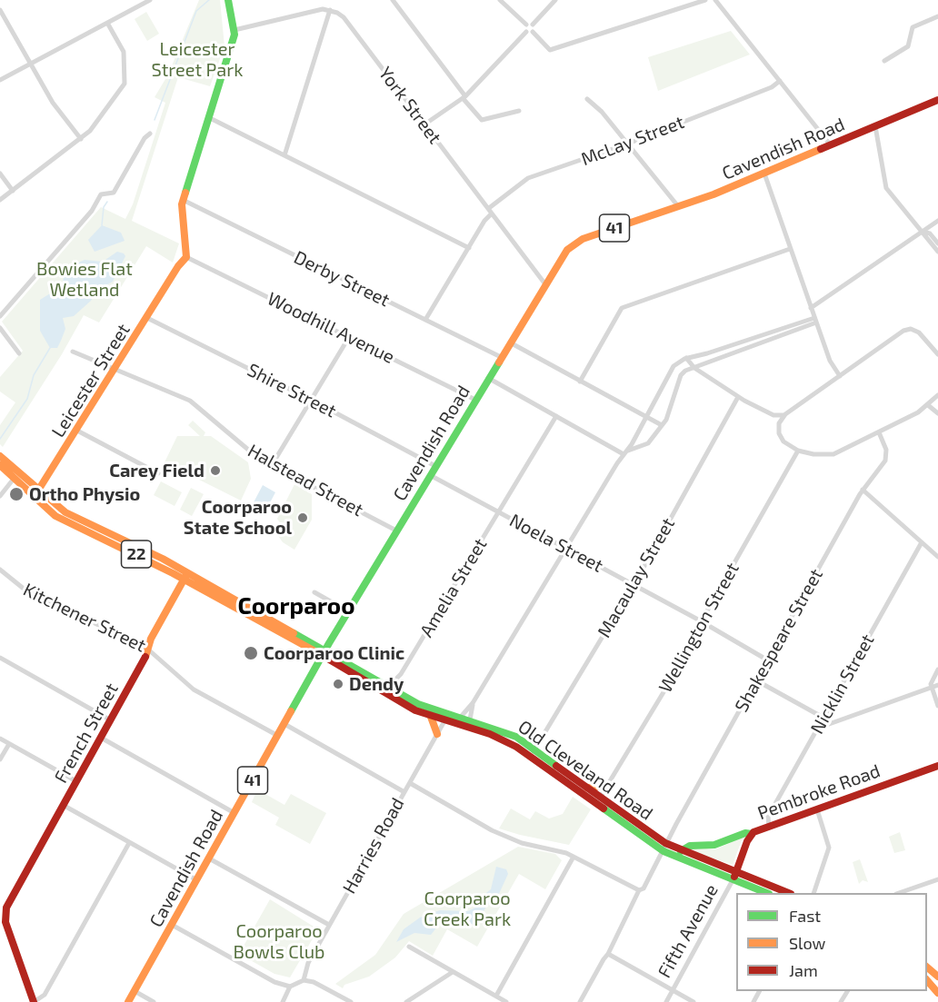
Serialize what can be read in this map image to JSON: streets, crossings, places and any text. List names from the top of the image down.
{
  "streets": {
    "main road": [
      "Cavendish Road",
      "41",
      "Leicester Street",
      "22",
      "French Street",
      "Old Cleveland Road",
      "Pembroke Road"
    ],
    "street": [
      "York Street",
      "McLay Street",
      "Derby Street",
      "Woodhill Avenue",
      "Shire Street",
      "Halstead Street",
      "Noela Street",
      "Macaulay Street",
      "Amelia Street",
      "Kitchener Street",
      "Wellington Street",
      "Shakespeare Street",
      "Nicklin Street",
      "Harries Road",
      "Fifth Avenue"
    ]
  },
  "crossings": [
    ["York Street", "McLay Street"],
    ["York Street", "Cavendish Road"],
    ["Cavendish Road", "Derby Street"],
    ["Cavendish Road", "Woodhill Avenue"],
    ["Cavendish Road", "Shire Street"],
    ["Cavendish Road", "Halstead Street"],
    ["Cavendish Road", "Noela Street"],
    ["Cavendish Road", "Kitchener Street"],
    ["Cavendish Road", "Old Cleveland Road"],
    ["Woodhill Avenue", "Leicester Street"],
    ["Leicester Street", "Shire Street"],
    ["Leicester Street", "Halstead Street"],
    ["Leicester Street", "Old Cleveland Road"],
    ["Noela Street", "Macaulay Street"],
    ["Noela Street", "Amelia Street"],
    ["Noela Street", "Wellington Street"],
    ["Noela Street", "Shakespeare Street"],
    ["Macaulay Street", "Old Cleveland Road"],
    ["Amelia Street", "Old Cleveland Road"],
    ["Kitchener Street", "French Street"],
    ["Wellington Street", "Old Cleveland Road"],
    ["Shakespeare Street", "Old Cleveland Road"],
    ["Nicklin Street", "Pembroke Road"],
    ["French Street", "Old Cleveland Road"],
    ["Old Cleveland Road", "Pembroke Road"],
    ["Old Cleveland Road", "Harries Road"],
    ["Old Cleveland Road", "Fifth Avenue"],
    ["Pembroke Road", "Fifth Avenue"]
  ],
  "districts": ["Coorparoo"],
  "parks": [
    "Leicester Street Park",
    "Bowies Flat Wetland",
    "Coorparoo Creek Park",
    "Coorparoo Bowls Club"
  ],
  "places": [
    "Carey Field",
    "Ortho Physio",
    "Coorparoo State School",
    "Coorparoo Clinic",
    "Dendy"
  ],
  "legend": ["Fast", "Slow", "Jam"]
}
